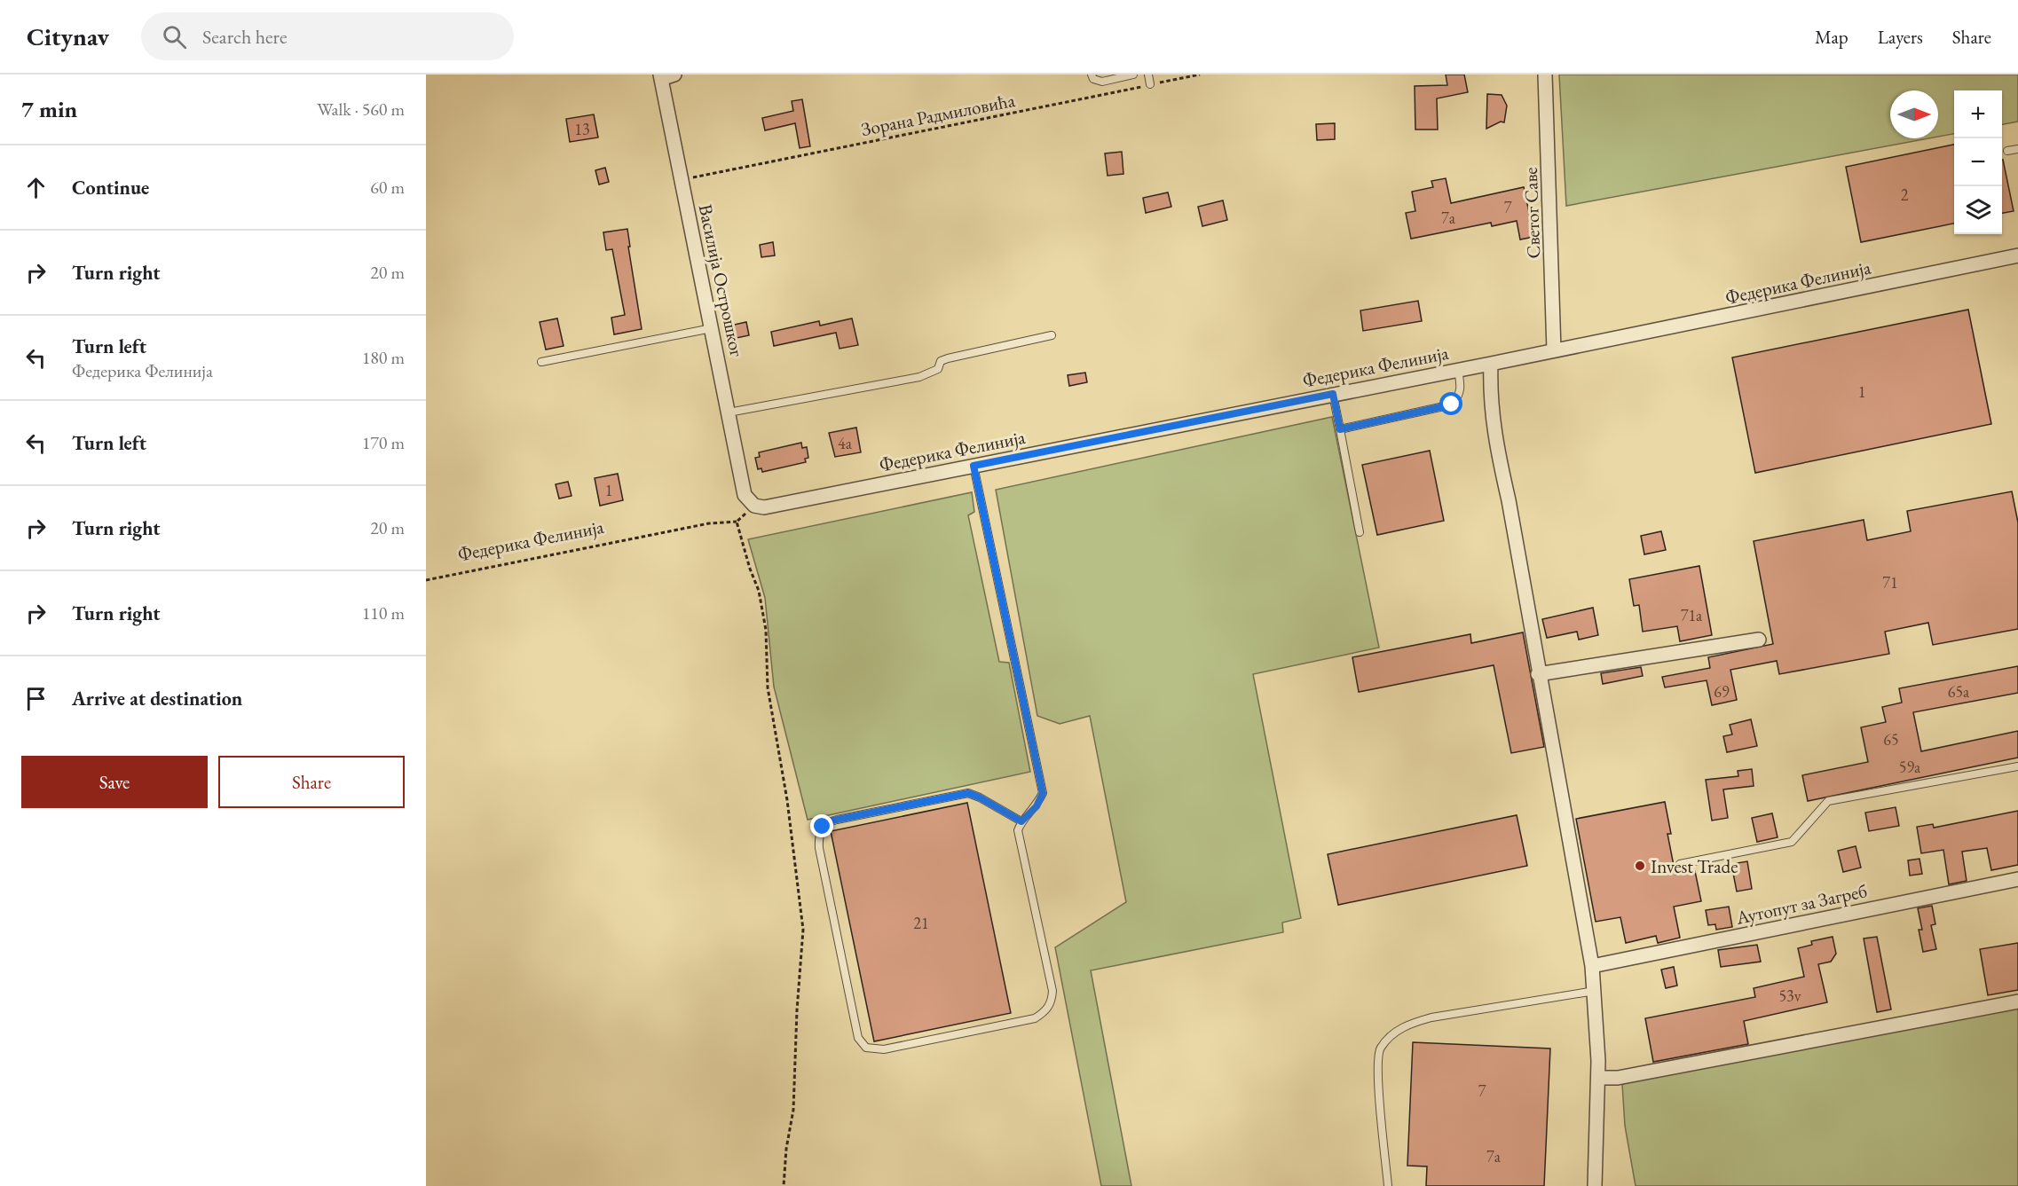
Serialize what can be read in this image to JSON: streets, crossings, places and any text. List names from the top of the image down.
{
  "streets": {
    "street": [
      "Светог Саве",
      "Василија Острошког",
      "Федерика Фелинија",
      "Аутопут за Загреб"
    ],
    "path": ["Зорана Радмиловића"]
  },
  "crossings": [
    ["Зорана Радмиловића", "Василија Острошког"],
    ["Светог Саве", "Федерика Фелинија"],
    ["Василија Острошког", "Федерика Фелинија"]
  ],
  "places": ["Invest Trade"],
  "house_numbers": [
    "13",
    "2",
    "7",
    "7a",
    "1",
    "4a",
    "1",
    "71",
    "71a",
    "69",
    "65a",
    "65",
    "59a",
    "21",
    "53v",
    "7",
    "7a"
  ],
  "north": "right",
  "page": {
    "header": "Citynav",
    "search": "Search here",
    "nav": ["Map", "Layers", "Share"],
    "heading": ["7 min", "Walk · 560 m"],
    "map_buttons": ["+", "−"],
    "list": [
      ["Continue", "60 m"],
      ["Turn right", "20 m"],
      ["Turn left", "Федерика Фелинија", "180 m"],
      ["Turn left", "170 m"],
      ["Turn right", "20 m"],
      ["Turn right", "110 m"],
      "Arrive at destination"
    ],
    "buttons": ["Save", "Share"]
  }
}
